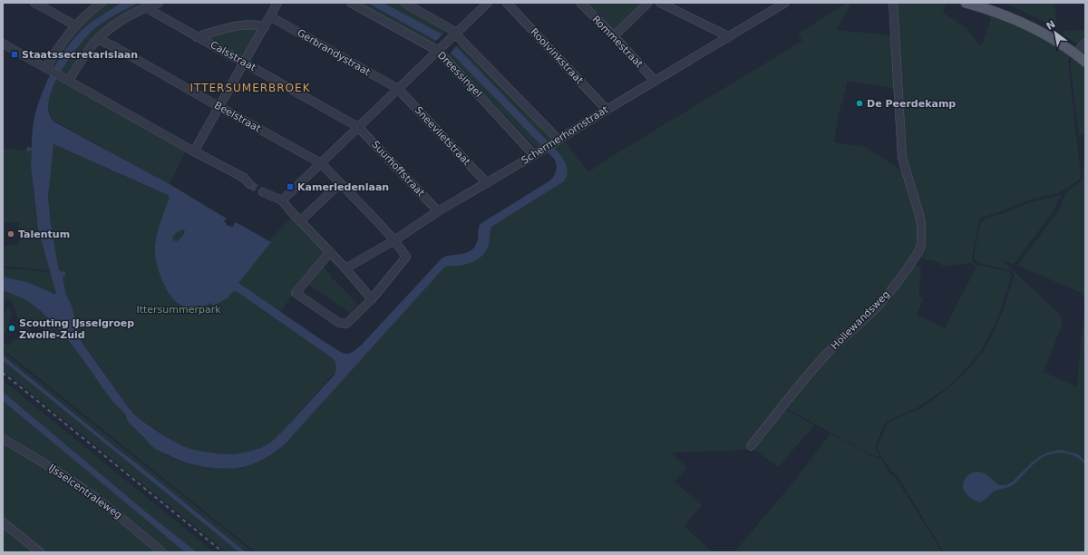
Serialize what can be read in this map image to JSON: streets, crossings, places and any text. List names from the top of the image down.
{
  "streets": {
    "street": [
      "Rommestraat",
      "Gerbrandystraat",
      "Calsstraat",
      "Roolvinkstraat",
      "Dreessingel",
      "Beelstraat",
      "Schermerhornstraat",
      "Sneevlietstraat",
      "Suurhoffstraat",
      "Hollewandsweg",
      "IJsselcentraleweg"
    ]
  },
  "crossings": [
    ["Rommestraat", "Schermerhornstraat"],
    ["Gerbrandystraat", "Sneevlietstraat"],
    ["Calsstraat", "Suurhoffstraat"],
    ["Roolvinkstraat", "Schermerhornstraat"],
    ["Dreessingel", "Schermerhornstraat"],
    ["Beelstraat", "Schermerhornstraat"],
    ["Schermerhornstraat", "Sneevlietstraat"],
    ["Schermerhornstraat", "Suurhoffstraat"]
  ],
  "districts": ["ITTERSUMERBROEK"],
  "parks": ["Ittersummerpark"],
  "places": {
    "transit": ["Staatssecretarislaan", "Kamerledenlaan"],
    "other": ["De Peerdekamp", "Talentum", "Scouting IJsselgroep Zwolle-Zuid"]
  },
  "north": "top left"
}
